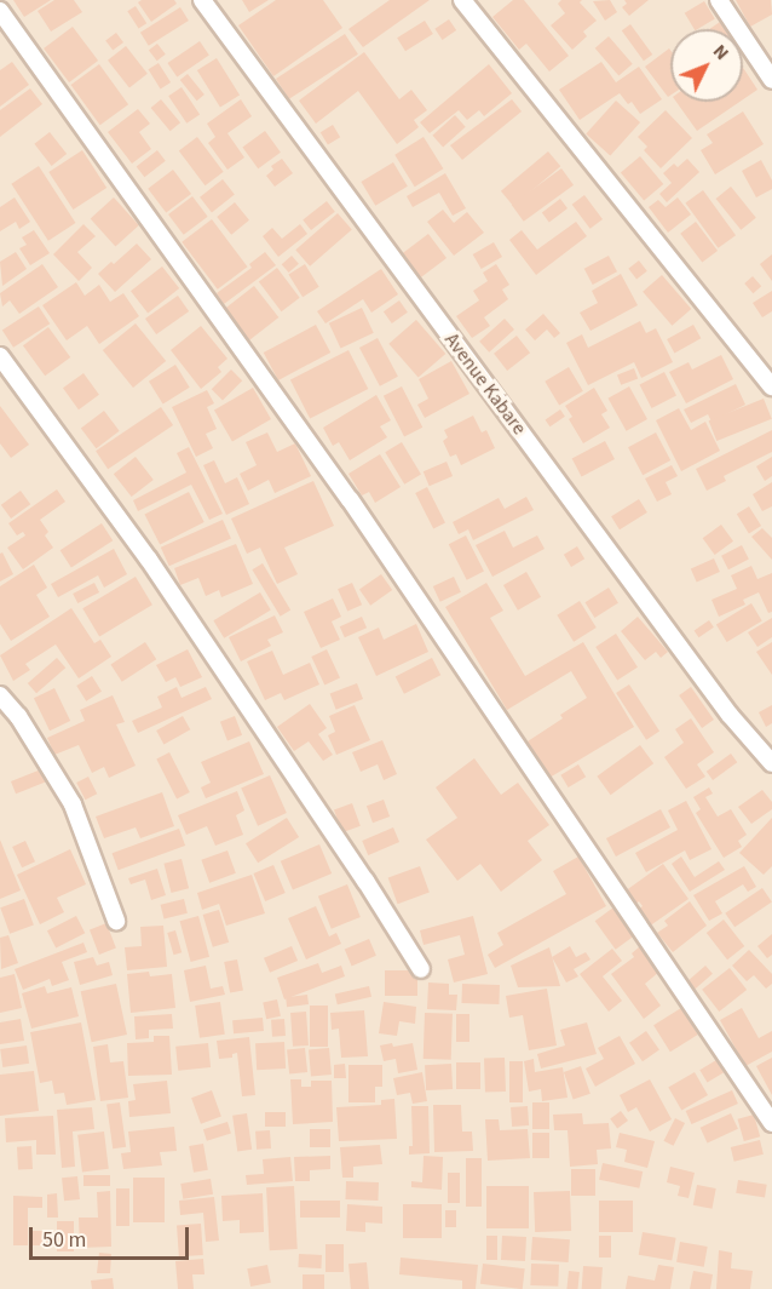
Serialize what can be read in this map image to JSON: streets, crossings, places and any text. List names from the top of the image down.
{
  "streets": {
    "street": ["Avenue Kabare"]
  },
  "scale_bar": "50 m",
  "north": "top right"
}
